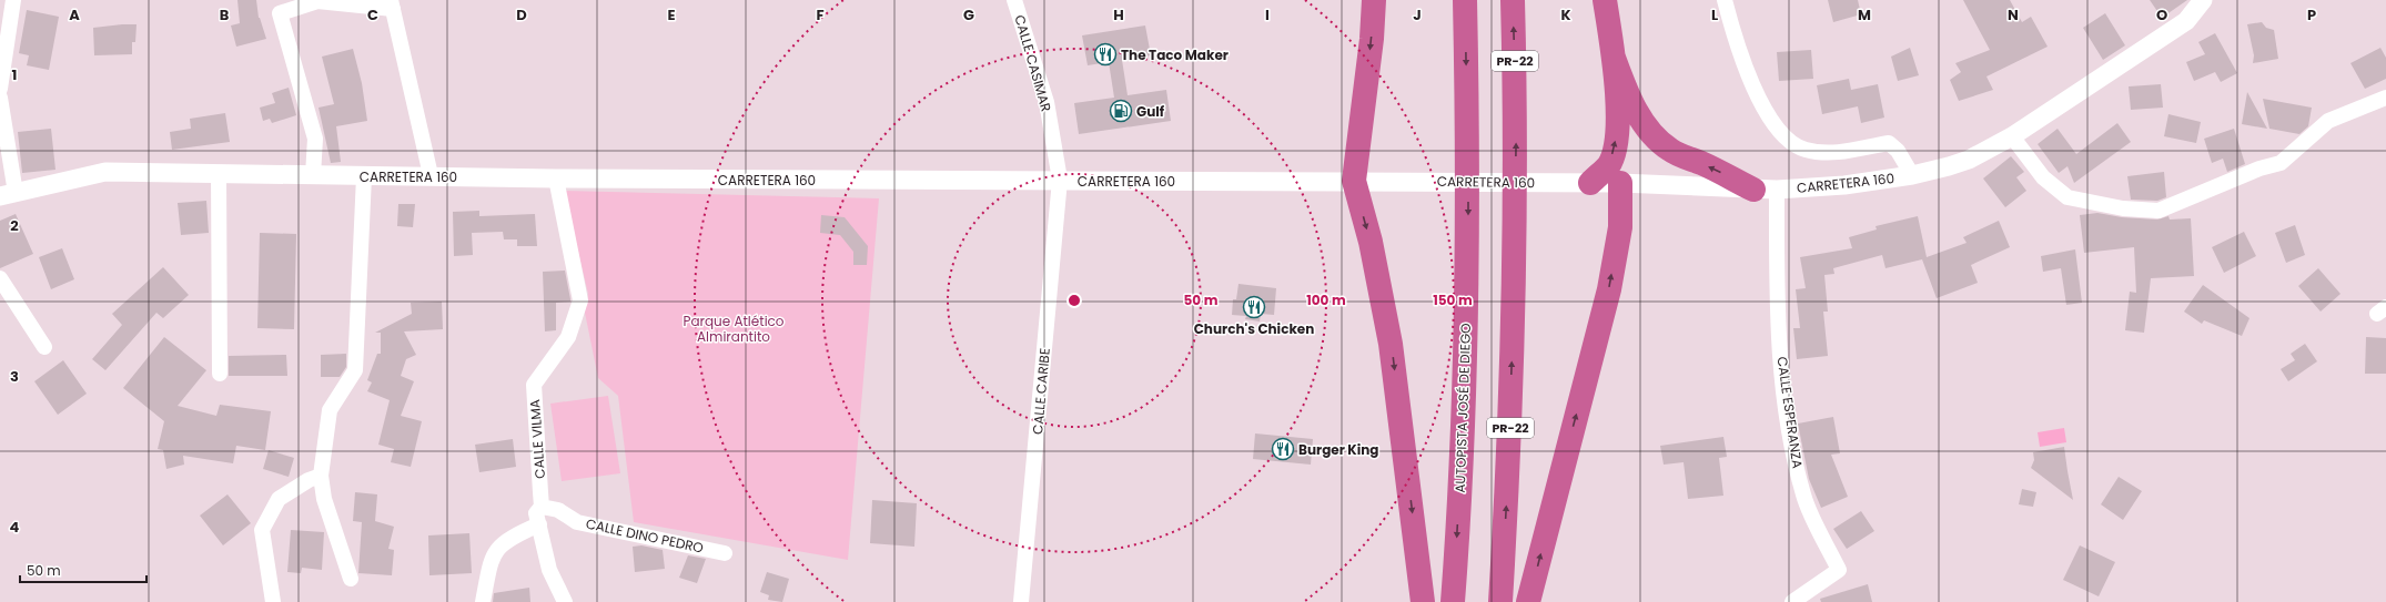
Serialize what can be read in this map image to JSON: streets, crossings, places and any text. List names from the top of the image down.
{
  "streets": {
    "highway": ["PR-22", "AUTOPISTA JOSÉ DE DIEGO"],
    "street": [
      "CALLE CASIMAR",
      "CARRETERA 160",
      "CALLE CARIBE",
      "CALLE ESPERANZA",
      "CALLE VILMA",
      "CALLE DINO PEDRO"
    ]
  },
  "crossings": [
    ["CALLE CASIMAR", "CARRETERA 160"],
    ["CALLE CASIMAR", "CALLE CARIBE"],
    ["CARRETERA 160", "CALLE CARIBE"],
    ["CARRETERA 160", "CALLE ESPERANZA"],
    ["CARRETERA 160", "CALLE VILMA"],
    ["CALLE VILMA", "CALLE DINO PEDRO"]
  ],
  "parks": ["Parque Atlético Almirantito"],
  "places": {
    "restaurant": ["The Taco Maker", "Church's Chicken", "Burger King"],
    "fuel station": ["Gulf"]
  },
  "scale_bar": "50 m",
  "grid": {
    "columns": [
      "A",
      "B",
      "C",
      "D",
      "E",
      "F",
      "G",
      "H",
      "I",
      "J",
      "K",
      "L",
      "M",
      "N",
      "O",
      "P"
    ],
    "rows": [
      "1",
      "2",
      "3",
      "4"
    ]
  },
  "rings": ["50 m", "100 m", "150 m"]
}
